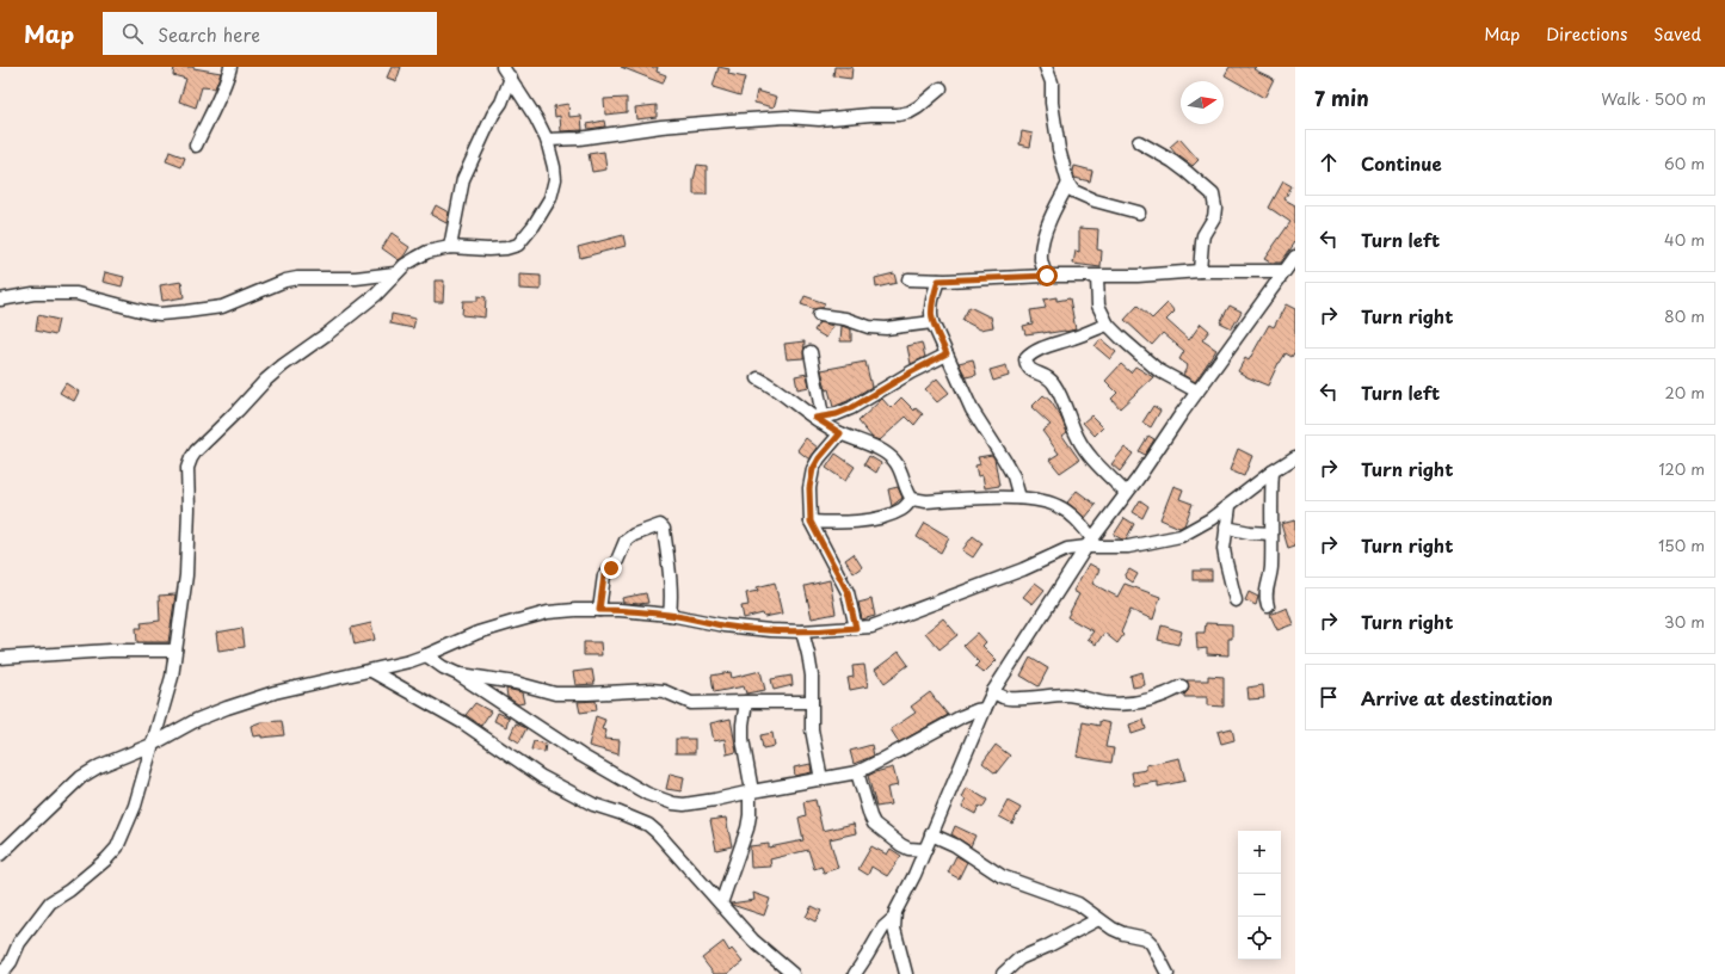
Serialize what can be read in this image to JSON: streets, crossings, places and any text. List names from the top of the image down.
{
  "north": "right",
  "page": {
    "header": "Map",
    "search": "Search here",
    "nav": ["Map", "Directions", "Saved"],
    "heading": ["7 min", "Walk · 500 m"],
    "list": [
      ["Continue", "60 m"],
      ["Turn left", "40 m"],
      ["Turn right", "80 m"],
      ["Turn left", "20 m"],
      ["Turn right", "120 m"],
      ["Turn right", "150 m"],
      ["Turn right", "30 m"],
      "Arrive at destination"
    ],
    "map_buttons": ["+", "−"]
  }
}
